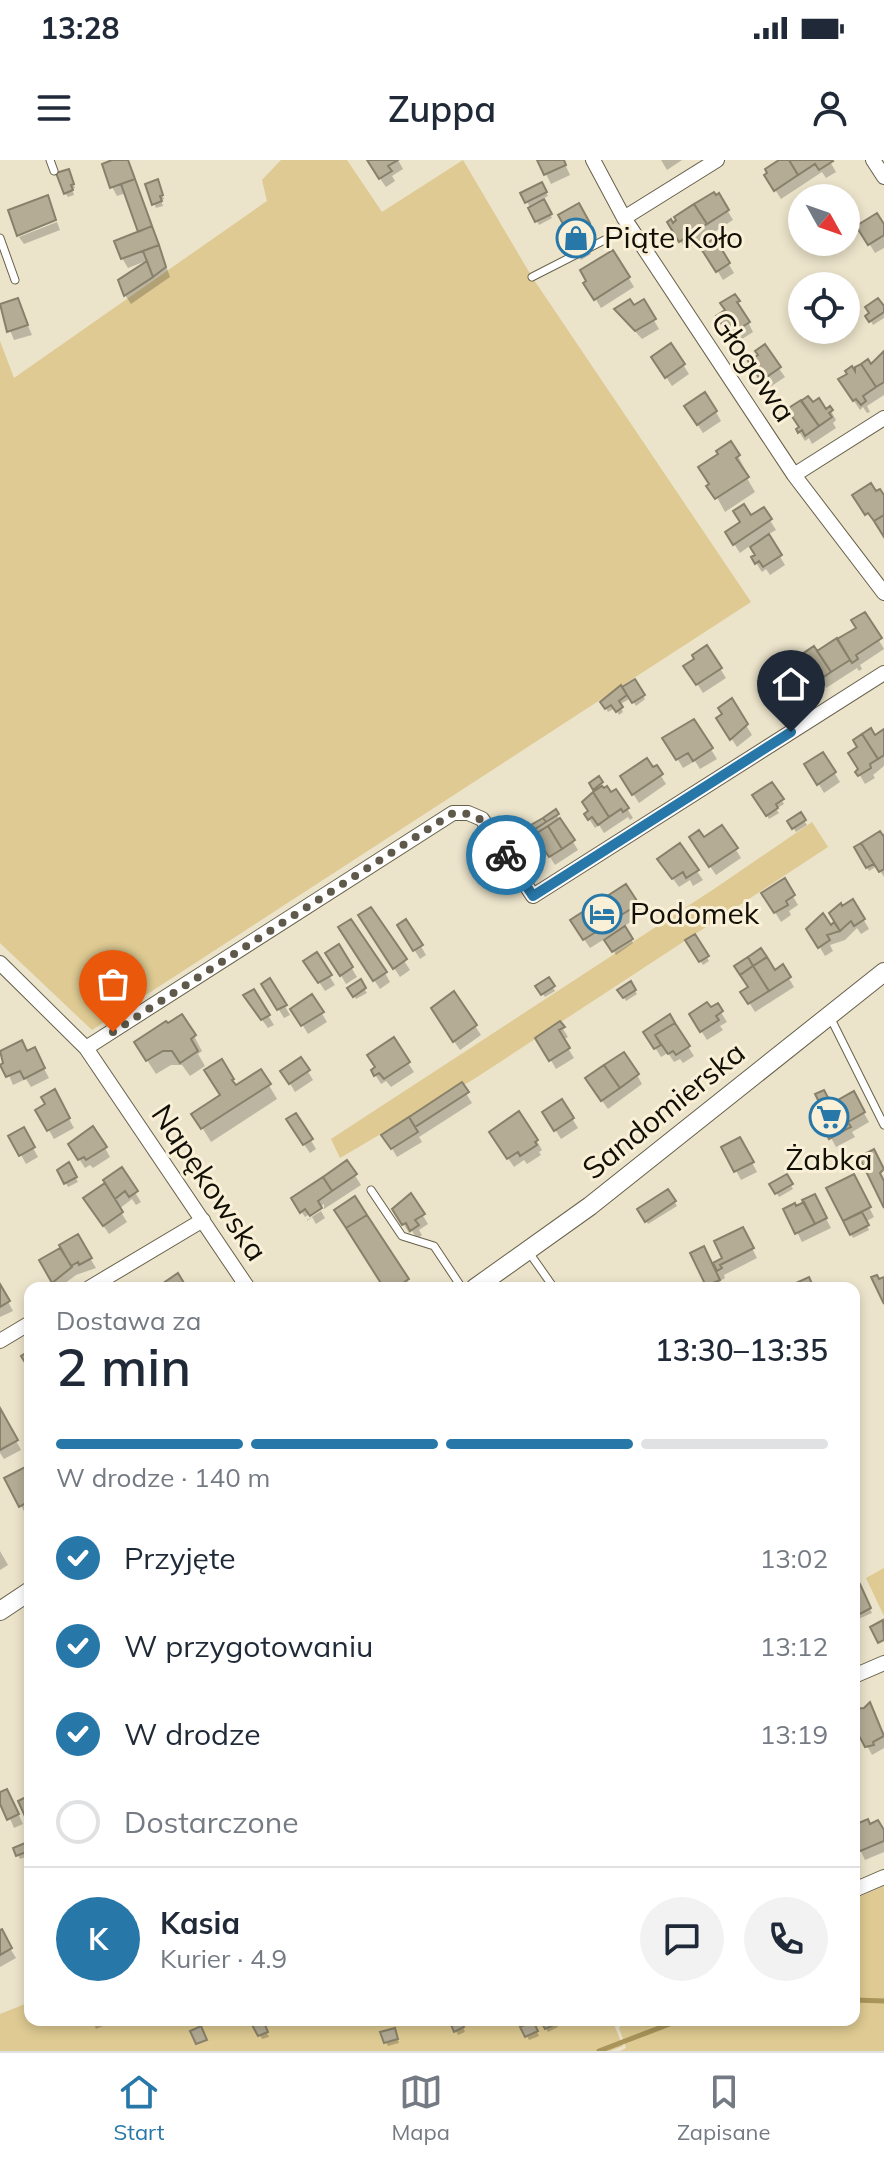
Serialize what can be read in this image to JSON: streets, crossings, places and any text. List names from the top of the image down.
{
  "streets": {
    "street": ["Głogowa", "Sandomierska", "Napękowska"]
  },
  "places": {
    "shop": ["Piąte Koło"],
    "hotel": ["Podomek"],
    "supermarket": ["Żabka"]
  },
  "north": "bottom right",
  "page": {
    "status": "13:28",
    "header": "Zuppa",
    "heading": ["2 min", "Dostawa za", "13:30–13:35"],
    "panel": ["Kasia", "Kurier · 4.9"],
    "bar": "W drodze · 140 m",
    "list": [
      ["Przyjęte", "13:02"],
      ["W przygotowaniu", "13:12"],
      ["W drodze", "13:19"],
      "Dostarczone"
    ],
    "round": "K",
    "tabs": ["Start", "Mapa", "Zapisane"]
  }
}
